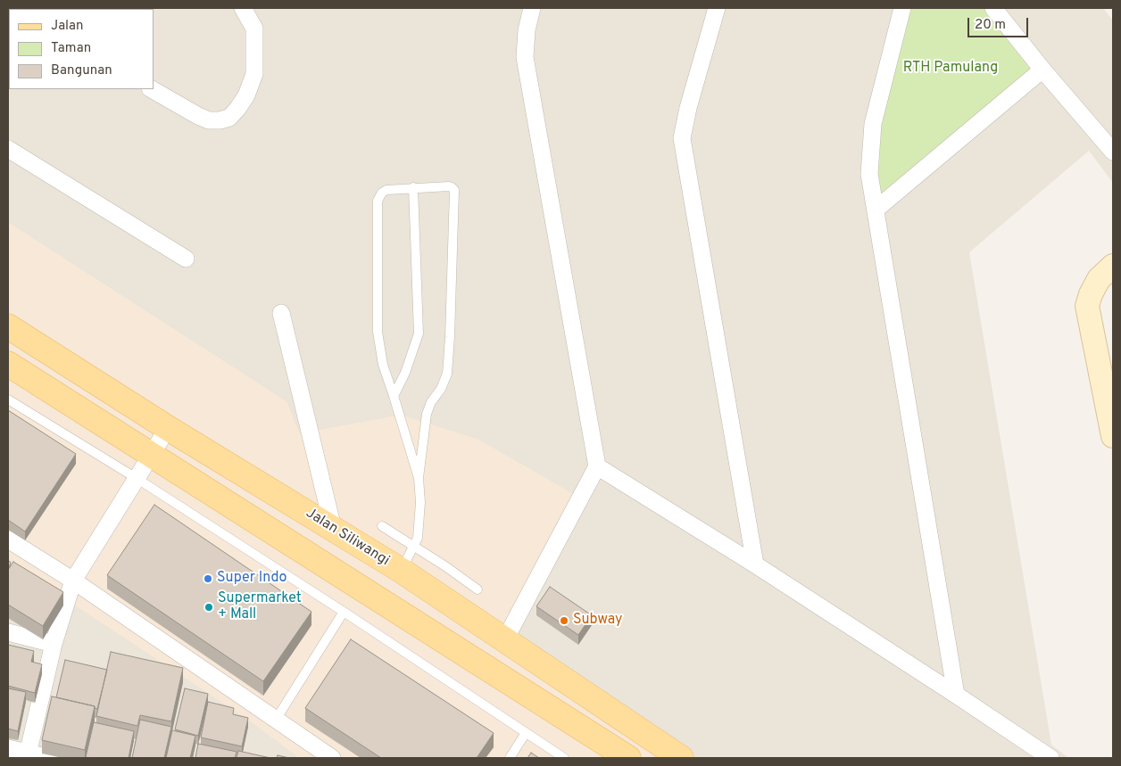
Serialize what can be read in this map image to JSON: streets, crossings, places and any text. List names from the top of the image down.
{
  "streets": {
    "main road": ["Jalan Siliwangi"]
  },
  "parks": ["RTH Pamulang"],
  "places": ["Super Indo", "Supermarket + Mall", "Subway"],
  "legend": ["Jalan", "Taman", "Bangunan"],
  "scale_bar": "20 m"
}
